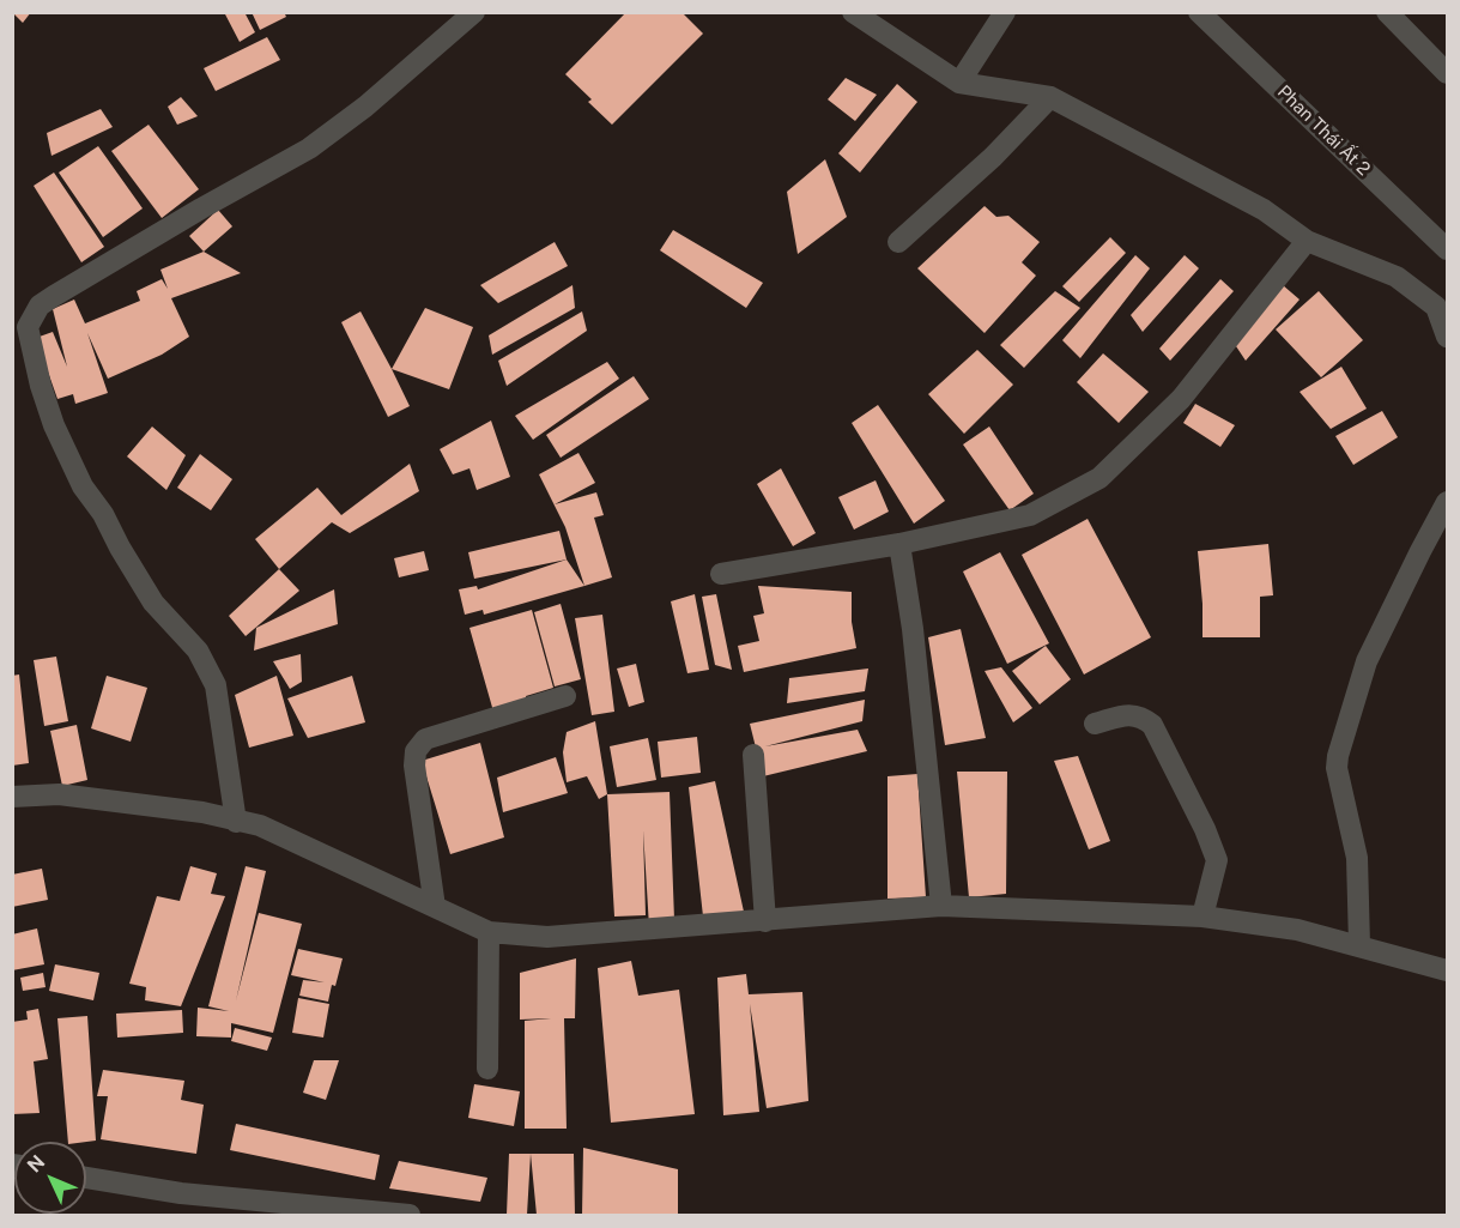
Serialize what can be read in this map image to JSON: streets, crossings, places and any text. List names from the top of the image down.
{
  "streets": {
    "street": ["Phan Thái Ất 2"]
  },
  "north": "top left"
}
